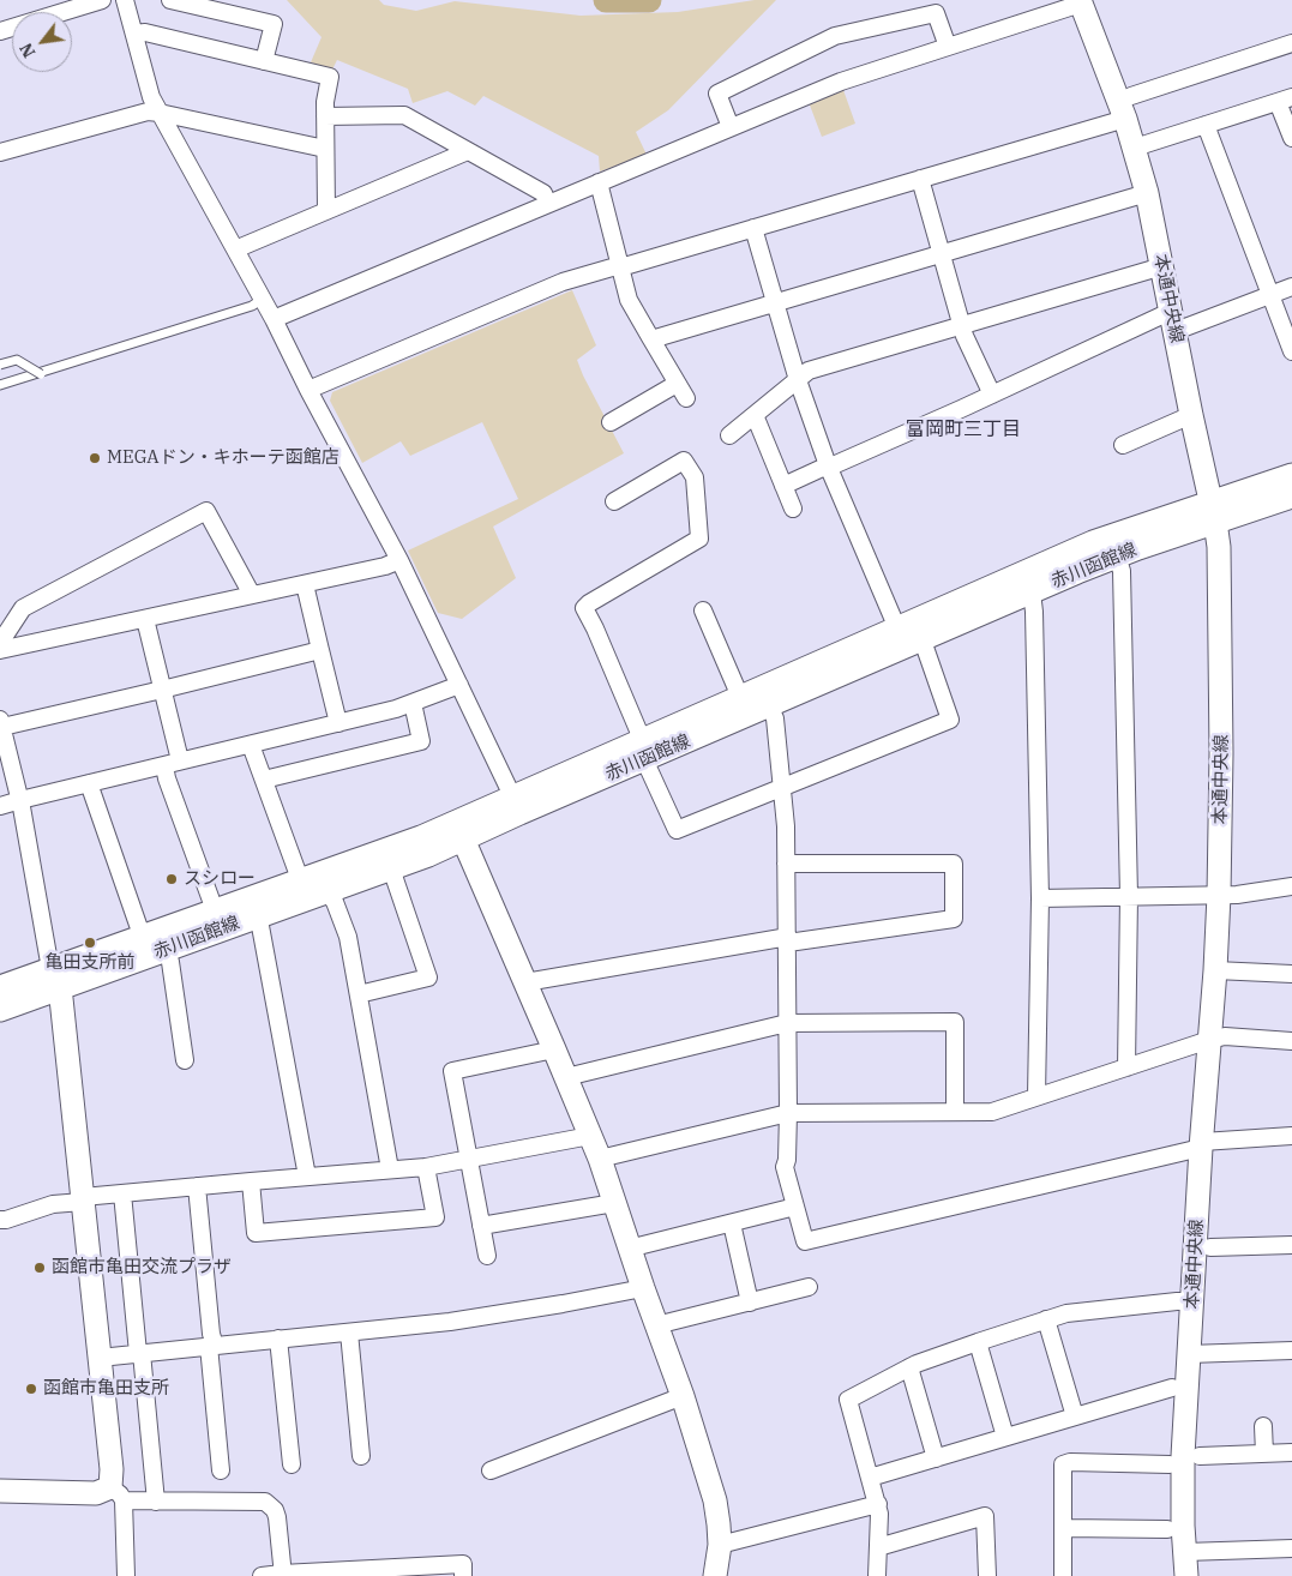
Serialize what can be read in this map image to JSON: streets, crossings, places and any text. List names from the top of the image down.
{
  "streets": {
    "street": ["本通中央線", "赤川函館線"]
  },
  "crossings": [
    ["本通中央線", "赤川函館線"]
  ],
  "districts": ["富岡町三丁目"],
  "places": [
    "MEGAドン・キホーテ函館店",
    "スシロー",
    "亀田支所前",
    "函館市亀田交流プラザ",
    "函館市亀田支所"
  ],
  "north": "bottom left"
}
